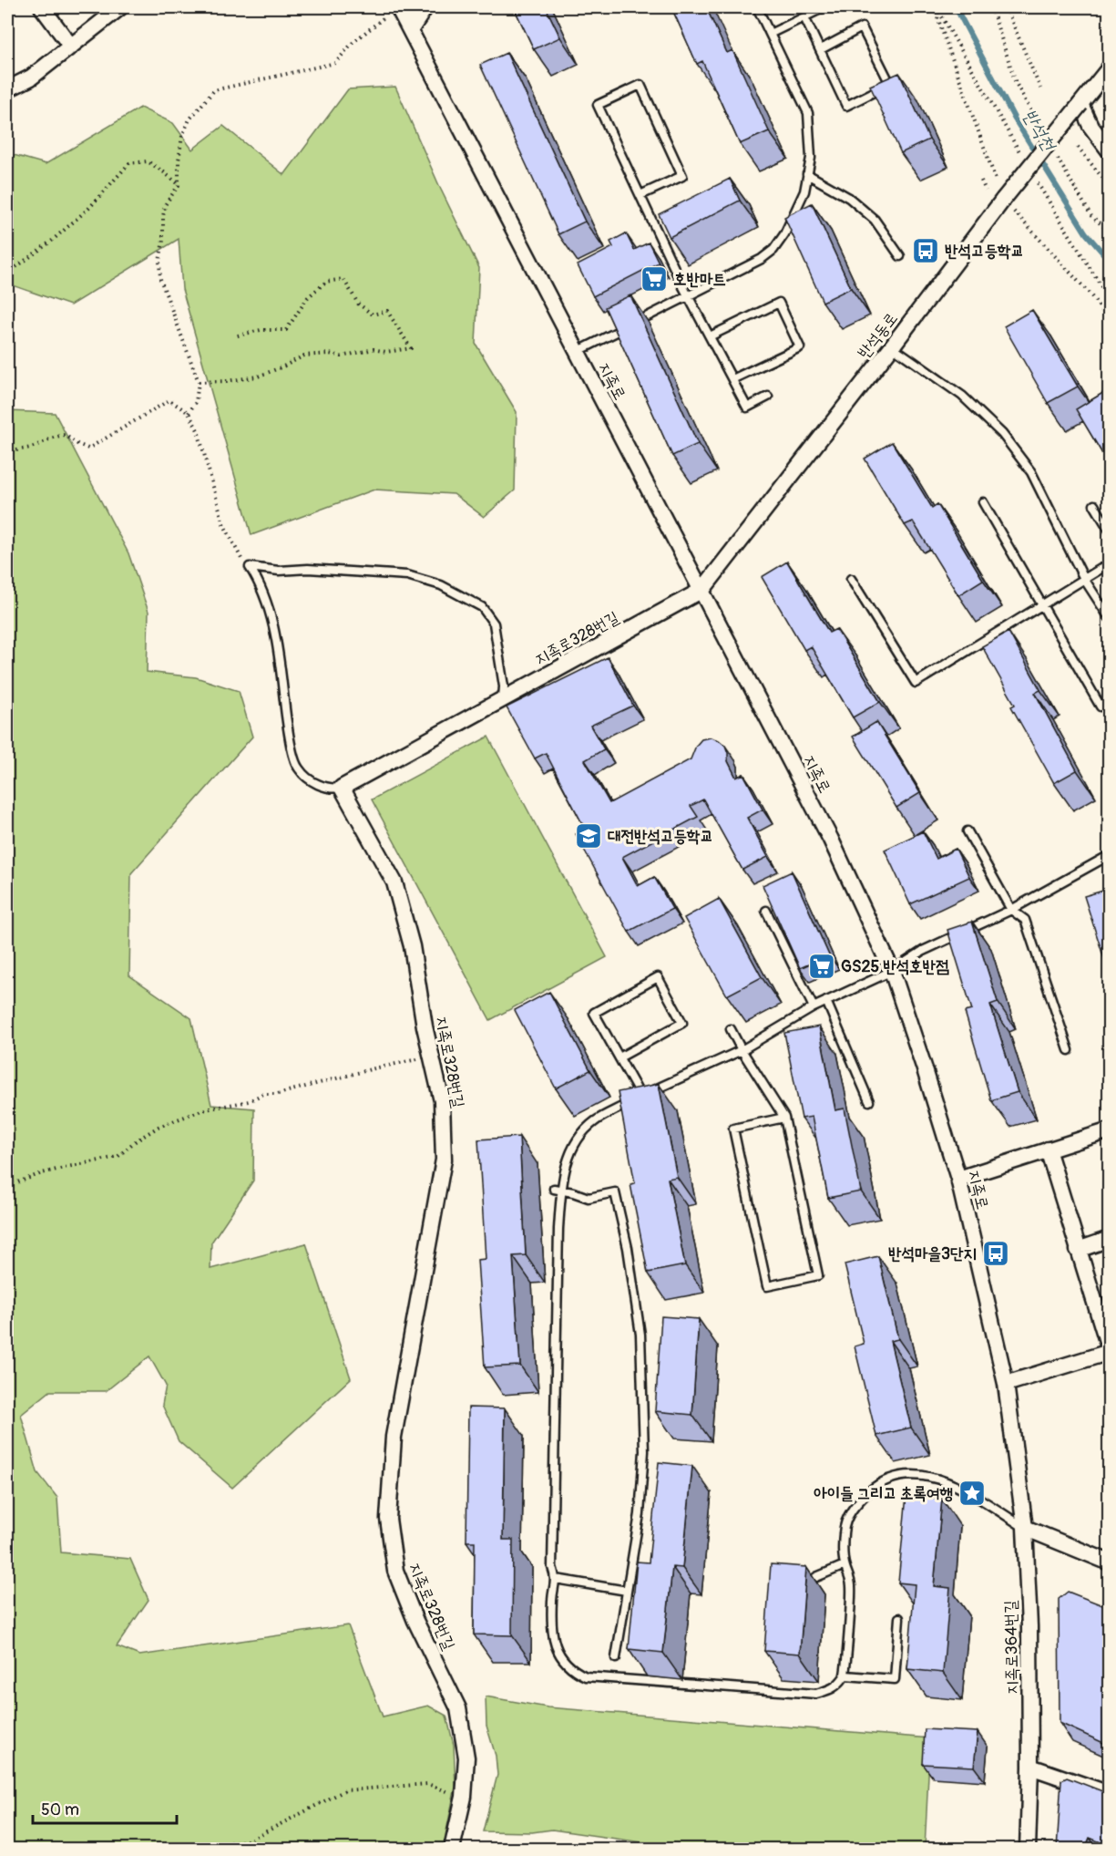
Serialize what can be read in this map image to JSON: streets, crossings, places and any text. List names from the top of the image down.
{
  "streets": {
    "street": [
      "반석동로",
      "지족로",
      "지족로328번길",
      "지족로364번길"
    ]
  },
  "crossings": [
    ["반석동로", "지족로"],
    ["반석동로", "지족로328번길"],
    ["지족로", "지족로328번길"],
    ["지족로", "지족로364번길"]
  ],
  "water": ["반석천"],
  "places": {
    "bus stop": ["반석고등학교", "반석마을3단지"],
    "supermarket": ["호반마트", "GS25 반석호반점"],
    "school or university": ["대전반석고등학교"],
    "place": ["아이들 그리고 초록여행"]
  },
  "scale_bar": "50 m"
}
